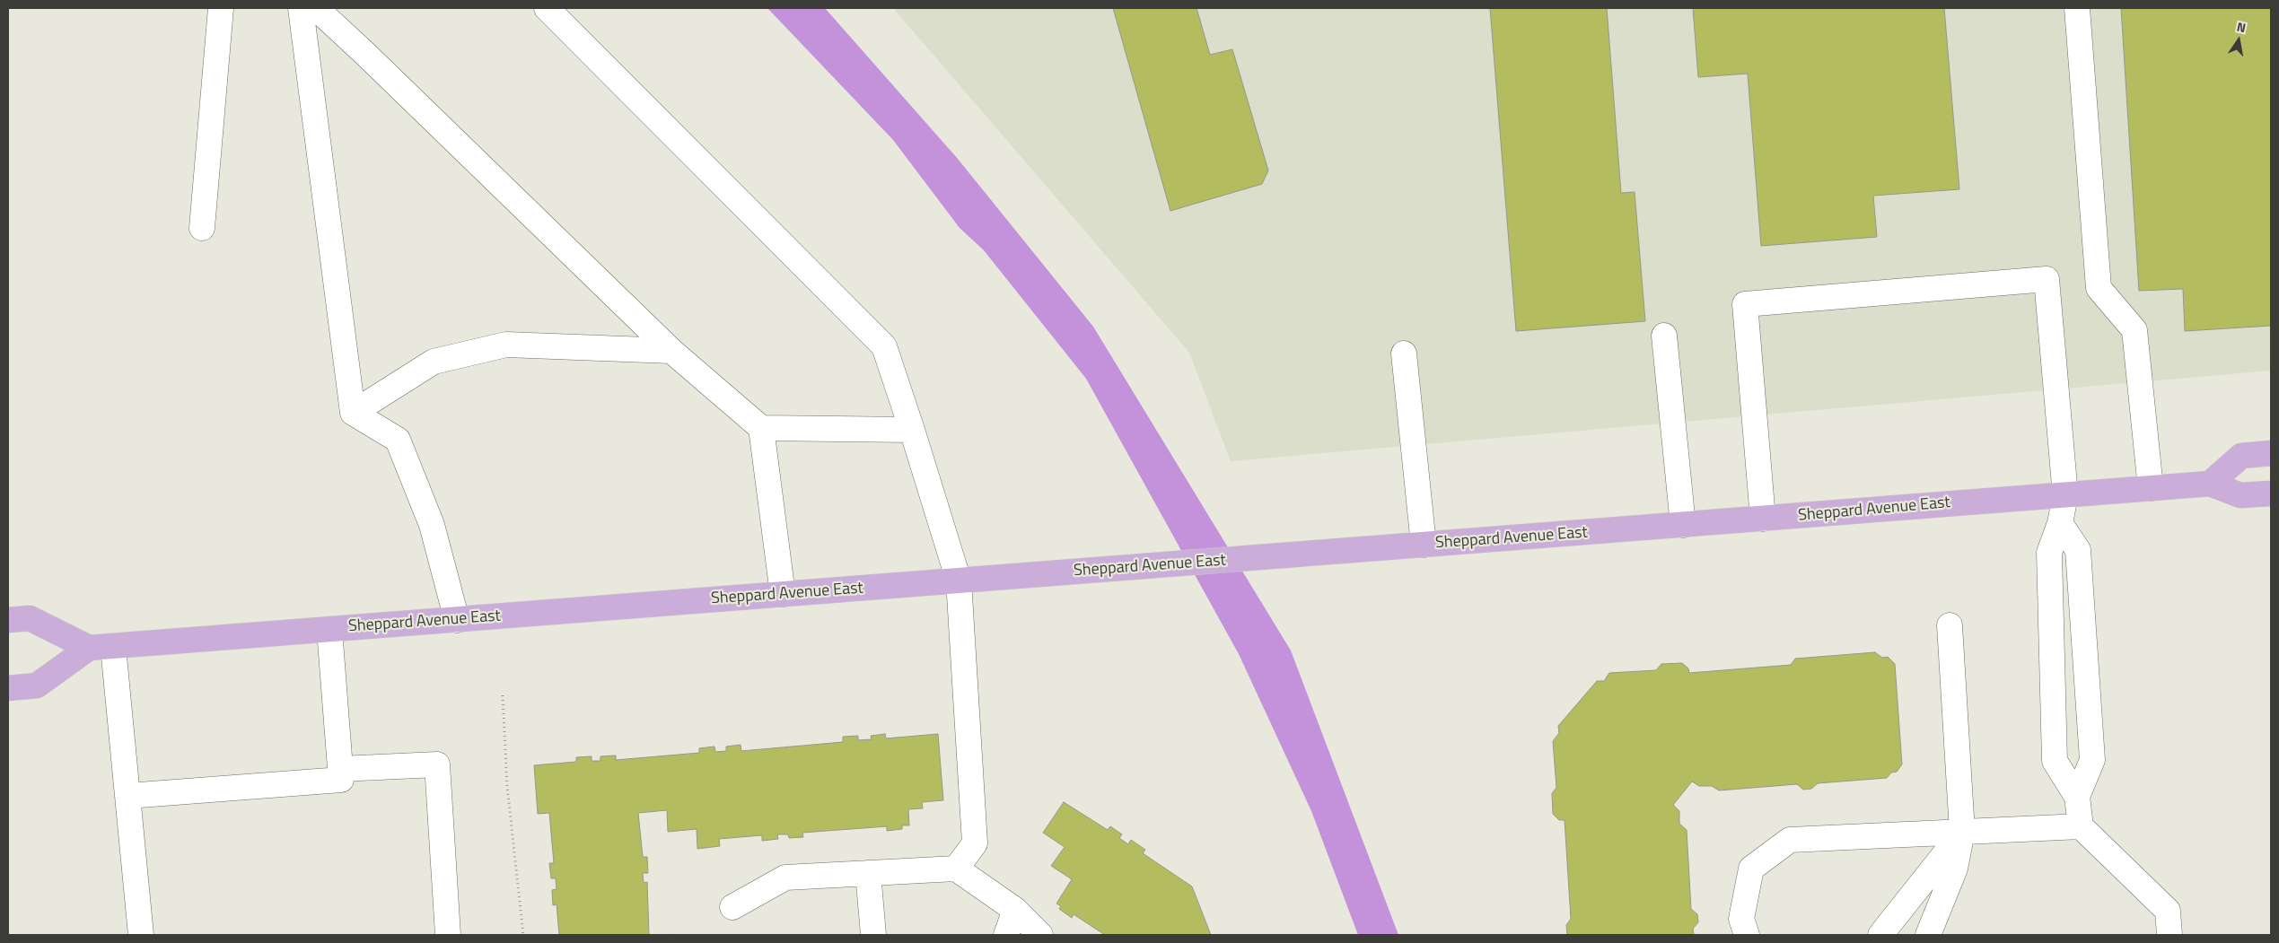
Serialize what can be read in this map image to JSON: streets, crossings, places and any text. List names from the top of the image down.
{
  "streets": {
    "main road": ["Sheppard Avenue East"]
  },
  "north": "top"
}
